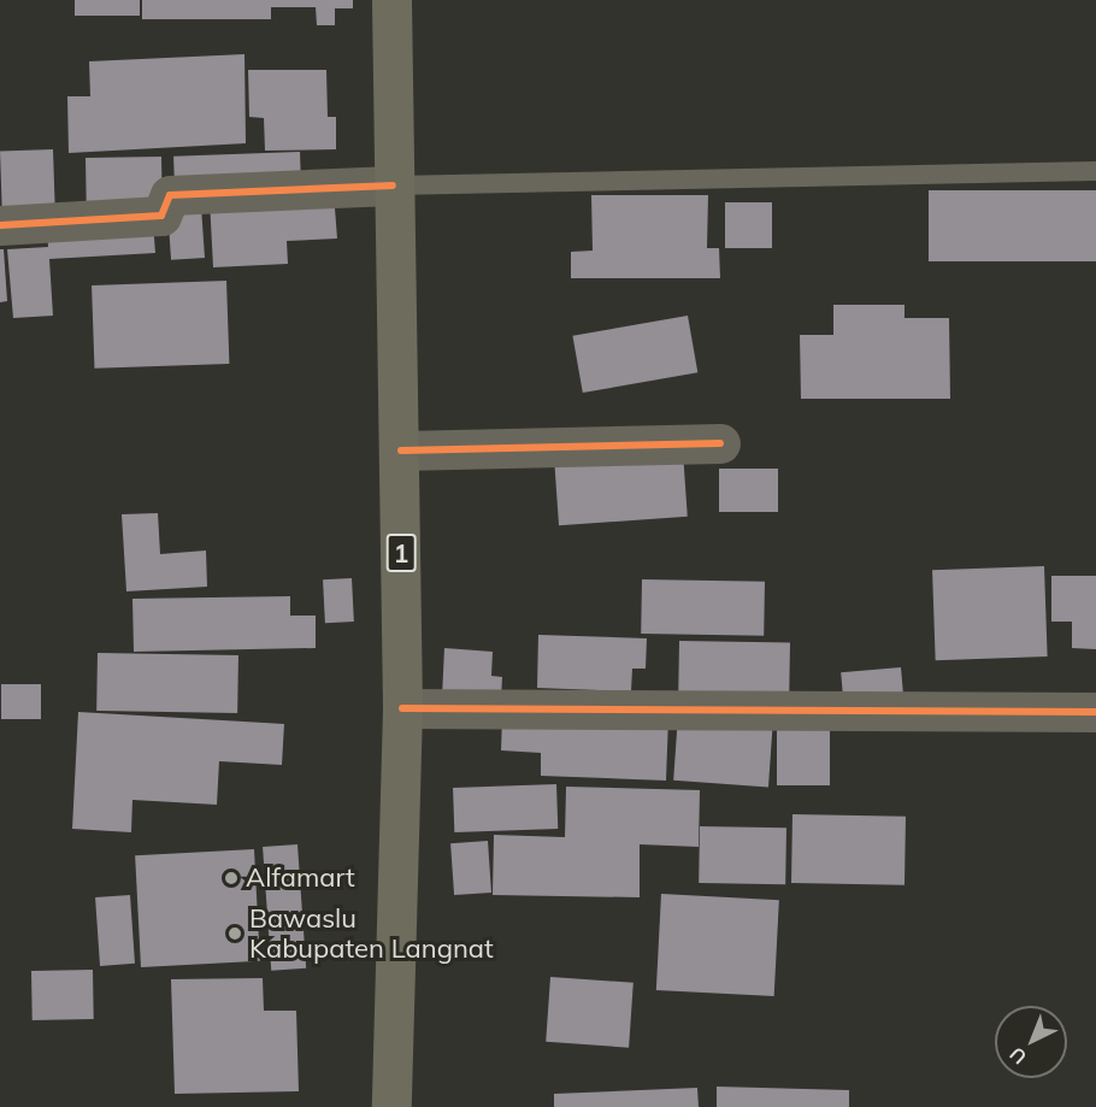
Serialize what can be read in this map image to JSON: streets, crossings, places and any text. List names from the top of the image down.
{
  "streets": {
    "highway": ["1"]
  },
  "places": ["Alfamart", "Bawaslu Kabupaten Langnat"],
  "north": "bottom left"
}
